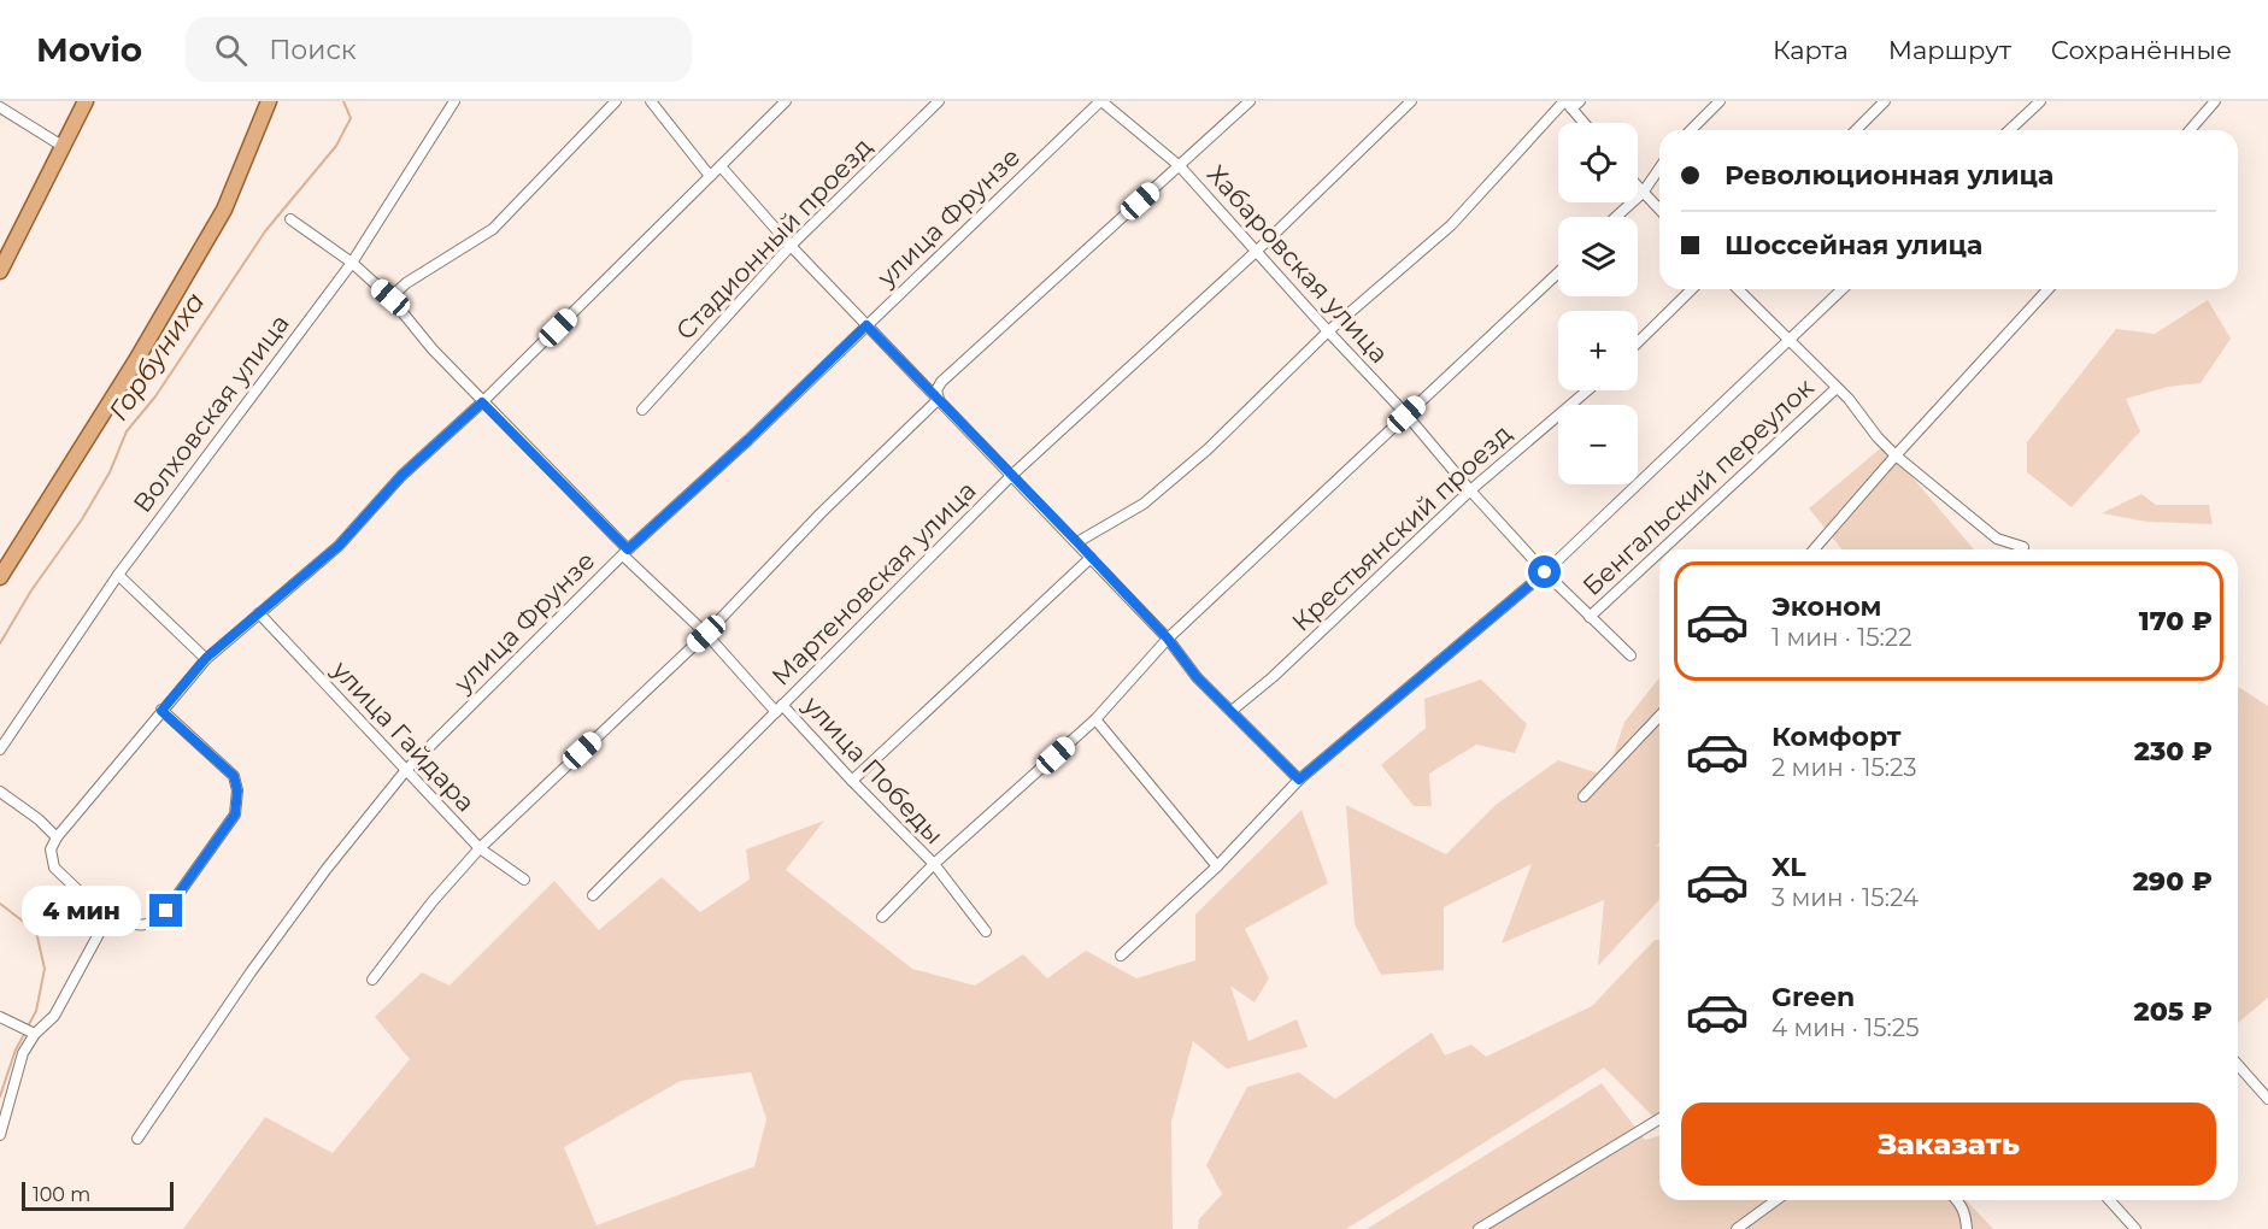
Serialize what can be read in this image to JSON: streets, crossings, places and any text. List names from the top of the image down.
{
  "streets": {
    "street": [
      "улица Фрунзе",
      "Стадионный проезд",
      "Хабаровская улица",
      "Волховская улица",
      "Бенгальский переулок",
      "Крестьянский проезд",
      "Мартеновская улица",
      "улица Гайдара",
      "улица Победы"
    ]
  },
  "crossings": [
    ["улица Фрунзе", "Хабаровская улица"],
    ["улица Фрунзе", "улица Гайдара"],
    ["улица Фрунзе", "улица Победы"],
    ["Хабаровская улица", "Бенгальский переулок"],
    ["Хабаровская улица", "Крестьянский проезд"],
    ["Хабаровская улица", "Мартеновская улица"],
    ["Волховская улица", "улица Победы"],
    ["Мартеновская улица", "улица Победы"]
  ],
  "water": ["Горбуниха"],
  "scale_bar": "100 m",
  "page": {
    "header": "Movio",
    "search": "Поиск",
    "nav": ["Карта", "Маршрут", "Сохранённые"],
    "map_buttons": ["+", "−"],
    "banner": ["Революционная улица", "Шоссейная улица"],
    "list": [
      {
        "name": "Эконом",
        "note": "1 мин · 15:22",
        "value": "170 ₽"
      },
      {
        "name": "Комфорт",
        "note": "2 мин · 15:23",
        "value": "230 ₽"
      },
      {
        "name": "XL",
        "note": "3 мин · 15:24",
        "value": "290 ₽"
      },
      {
        "name": "Green",
        "note": "4 мин · 15:25",
        "value": "205 ₽"
      }
    ],
    "bubble": "4 мин",
    "buttons": "Заказать",
    "scale": "100 m"
  }
}
